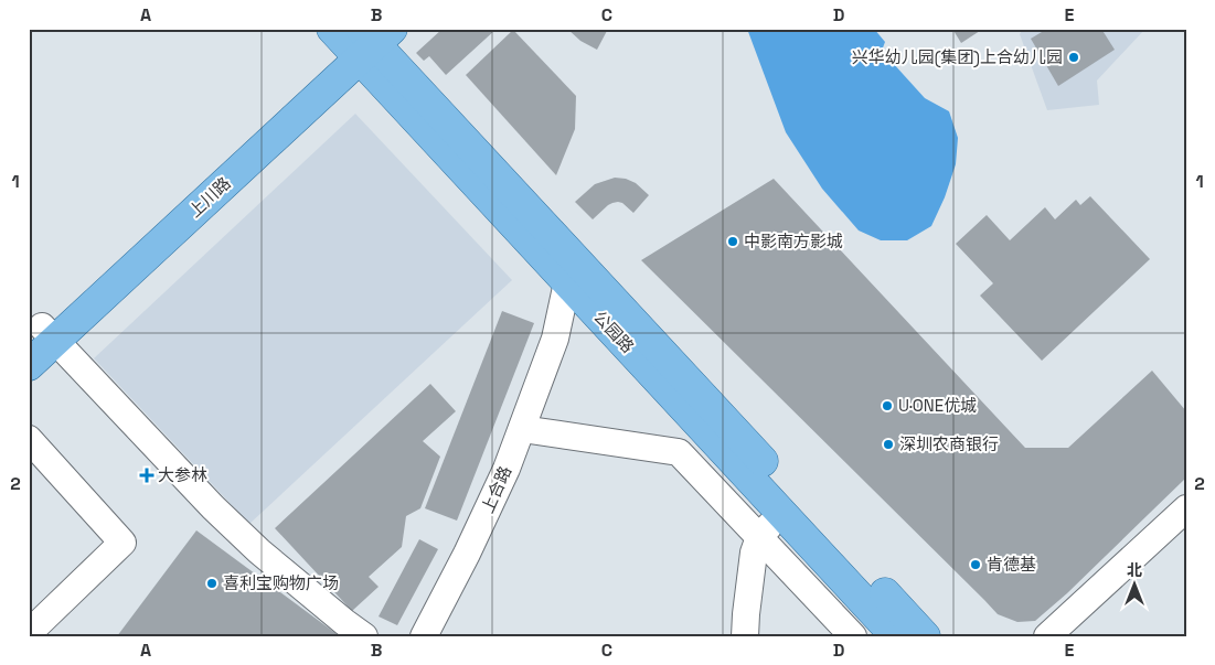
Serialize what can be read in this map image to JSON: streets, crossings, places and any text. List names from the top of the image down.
{
  "streets": {
    "main road": ["上川路", "公园路"],
    "street": ["上合路"]
  },
  "crossings": [
    ["上川路", "公园路"],
    ["公园路", "上合路"]
  ],
  "places": {
    "other": [
      "兴华幼儿园(集团)上合幼儿园",
      "中影南方影城",
      "U·ONE优城",
      "深圳农商银行",
      "肯德基",
      "喜利宝购物广场"
    ],
    "health": ["大参林"]
  },
  "north": "top",
  "grid": {
    "columns": [
      "A",
      "B",
      "C",
      "D",
      "E"
    ],
    "rows": ["1", "2"]
  }
}
